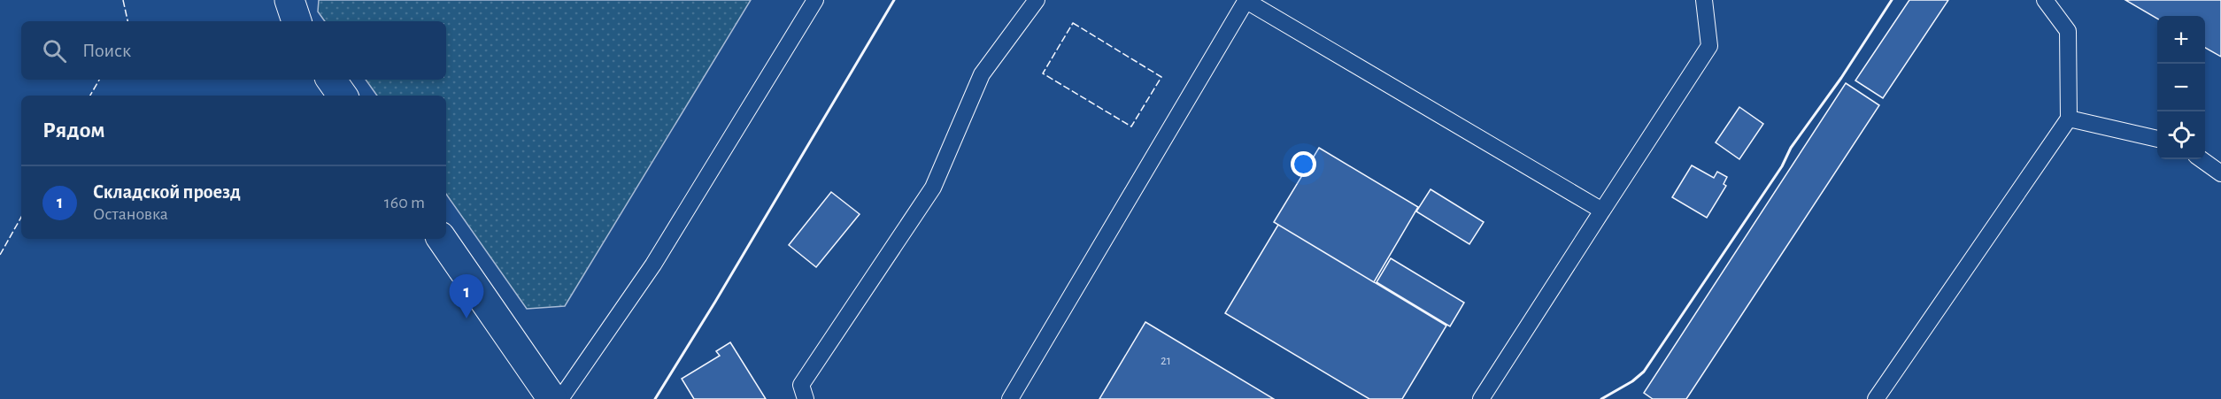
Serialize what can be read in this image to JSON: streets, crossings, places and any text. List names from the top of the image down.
{
  "house_numbers": ["21"],
  "page": {
    "map_buttons": ["+", "−"],
    "search": "Поиск",
    "heading": "Рядом",
    "list": [
      {
        "mark": "1",
        "name": "Складской проезд",
        "note": "Остановка",
        "value": "160 m"
      }
    ],
    "pins": "1"
  }
}
